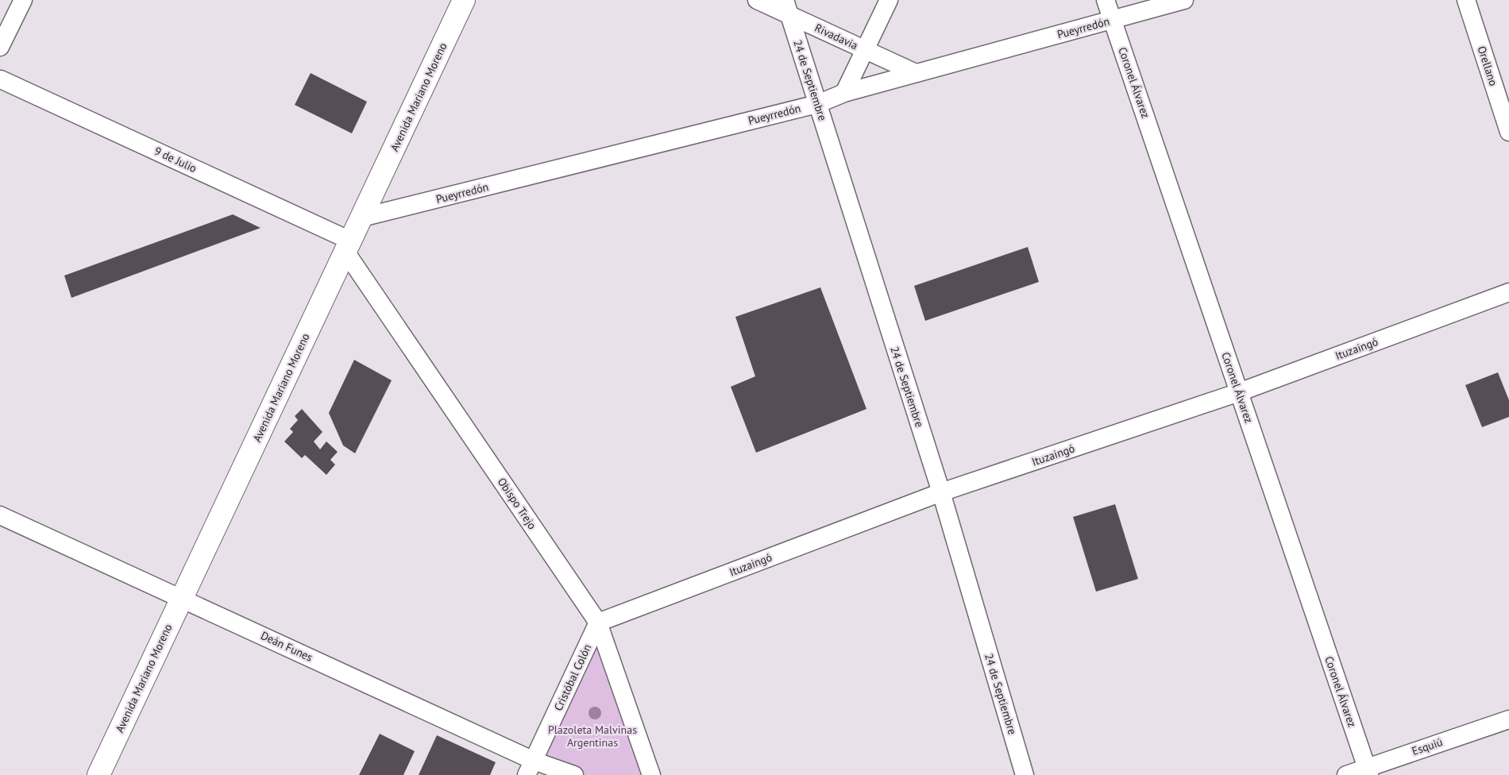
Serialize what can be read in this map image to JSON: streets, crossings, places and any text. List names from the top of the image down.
{
  "streets": {
    "main road": ["Avenida Mariano Moreno"],
    "street": [
      "Pueyrredón",
      "Rivadavia",
      "Orellano",
      "24 de Septiembre",
      "Coronel Álvarez",
      "9 de Julio",
      "Ituzaingó",
      "Obispo Trejo",
      "Deán Funes",
      "Cristóbal Colón",
      "Esquiú"
    ]
  },
  "crossings": [
    ["Pueyrredón", "Rivadavia"],
    ["Pueyrredón", "24 de Septiembre"],
    ["Pueyrredón", "Coronel Álvarez"],
    ["Pueyrredón", "Avenida Mariano Moreno"],
    ["Rivadavia", "24 de Septiembre"],
    ["24 de Septiembre", "Ituzaingó"],
    ["Coronel Álvarez", "Ituzaingó"],
    ["Coronel Álvarez", "Esquiú"],
    ["Avenida Mariano Moreno", "9 de Julio"],
    ["Avenida Mariano Moreno", "Obispo Trejo"],
    ["Avenida Mariano Moreno", "Deán Funes"],
    ["9 de Julio", "Obispo Trejo"],
    ["Ituzaingó", "Obispo Trejo"],
    ["Ituzaingó", "Cristóbal Colón"],
    ["Obispo Trejo", "Cristóbal Colón"],
    ["Deán Funes", "Cristóbal Colón"]
  ],
  "parks": ["Plazoleta Malvinas Argentinas"]
}
